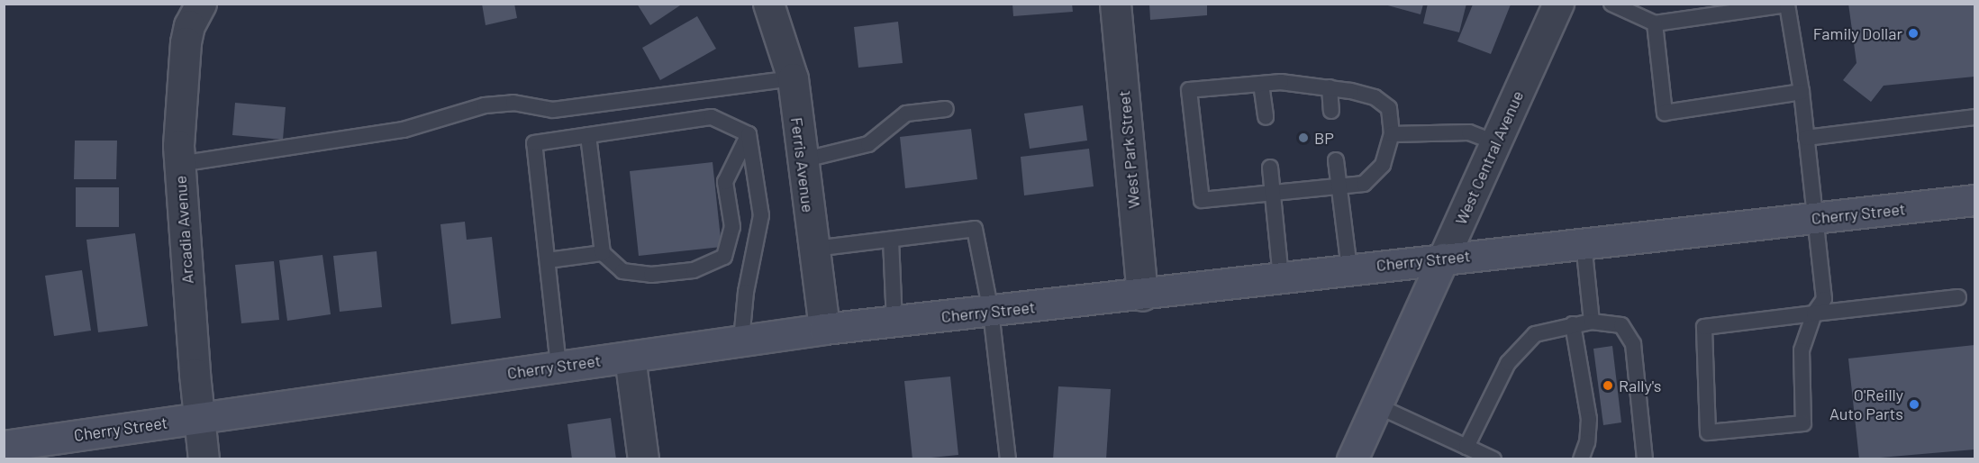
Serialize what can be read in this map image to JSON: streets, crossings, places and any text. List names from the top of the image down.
{
  "streets": {
    "main road": ["West Central Avenue", "Cherry Street"],
    "street": ["West Park Street", "Ferris Avenue", "Arcadia Avenue"]
  },
  "crossings": [
    ["West Park Street", "Cherry Street"],
    ["West Central Avenue", "Cherry Street"],
    ["Ferris Avenue", "Cherry Street"],
    ["Cherry Street", "Arcadia Avenue"]
  ],
  "places": [
    "Family Dollar",
    "BP",
    "Rally's",
    "O'Reilly Auto Parts"
  ]
}
